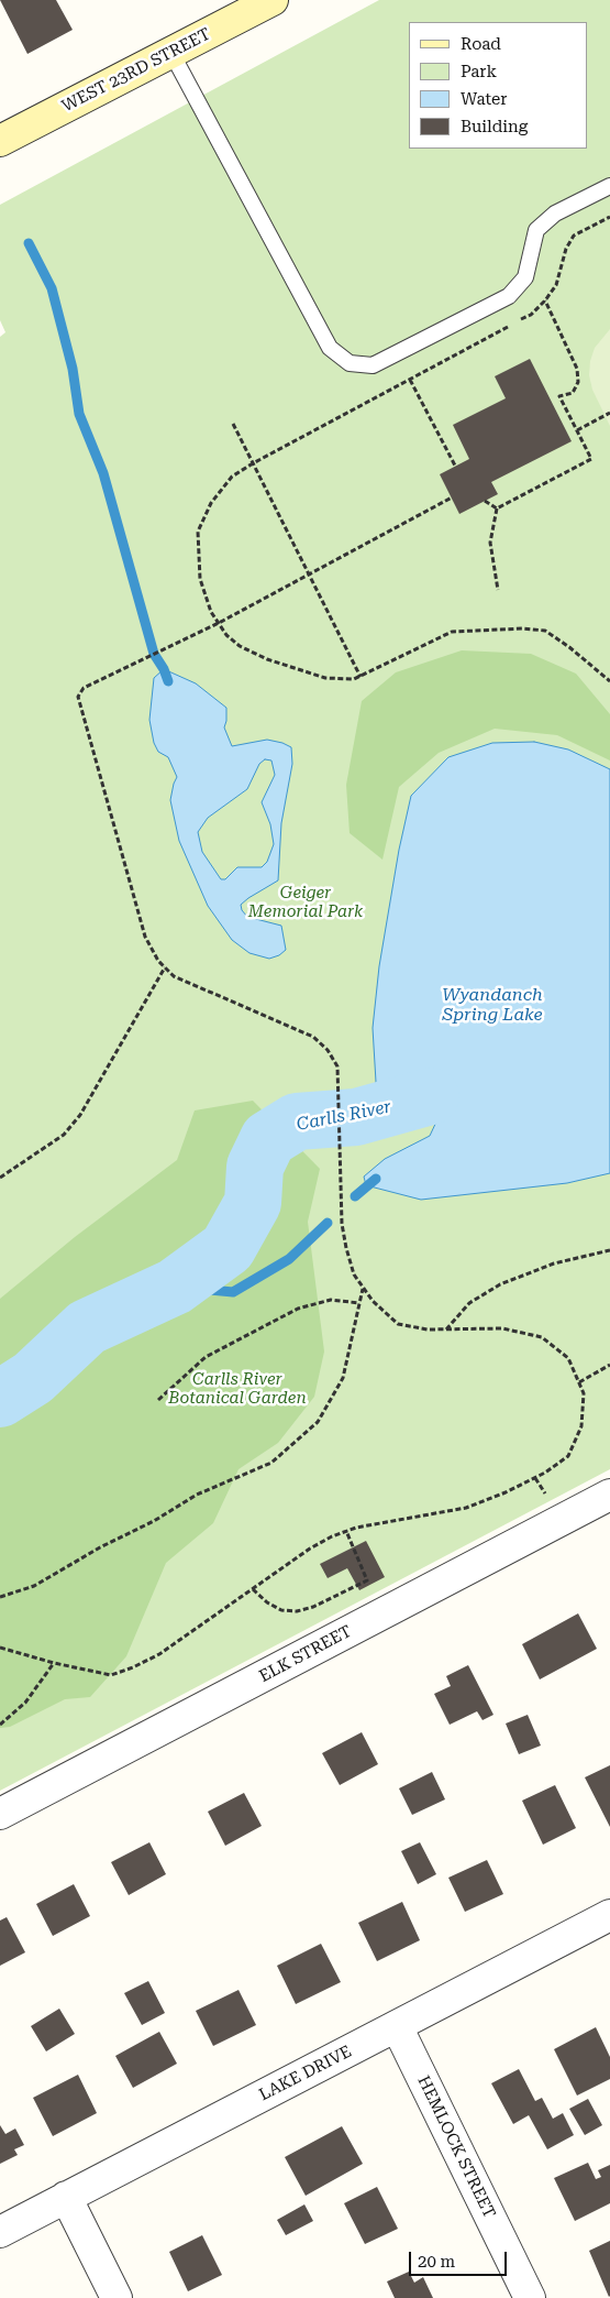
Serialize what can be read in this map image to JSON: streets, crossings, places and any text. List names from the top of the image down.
{
  "streets": {
    "street": [
      "WEST 23RD STREET",
      "ELK STREET",
      "LAKE DRIVE",
      "HEMLOCK STREET"
    ]
  },
  "crossings": [
    ["LAKE DRIVE", "HEMLOCK STREET"]
  ],
  "water": ["Wyandanch Spring Lake", "Carlls River"],
  "parks": ["Geiger Memorial Park", "Carlls River Botanical Garden"],
  "legend": [
    "Road",
    "Park",
    "Water",
    "Building"
  ],
  "scale_bar": "20 m"
}
